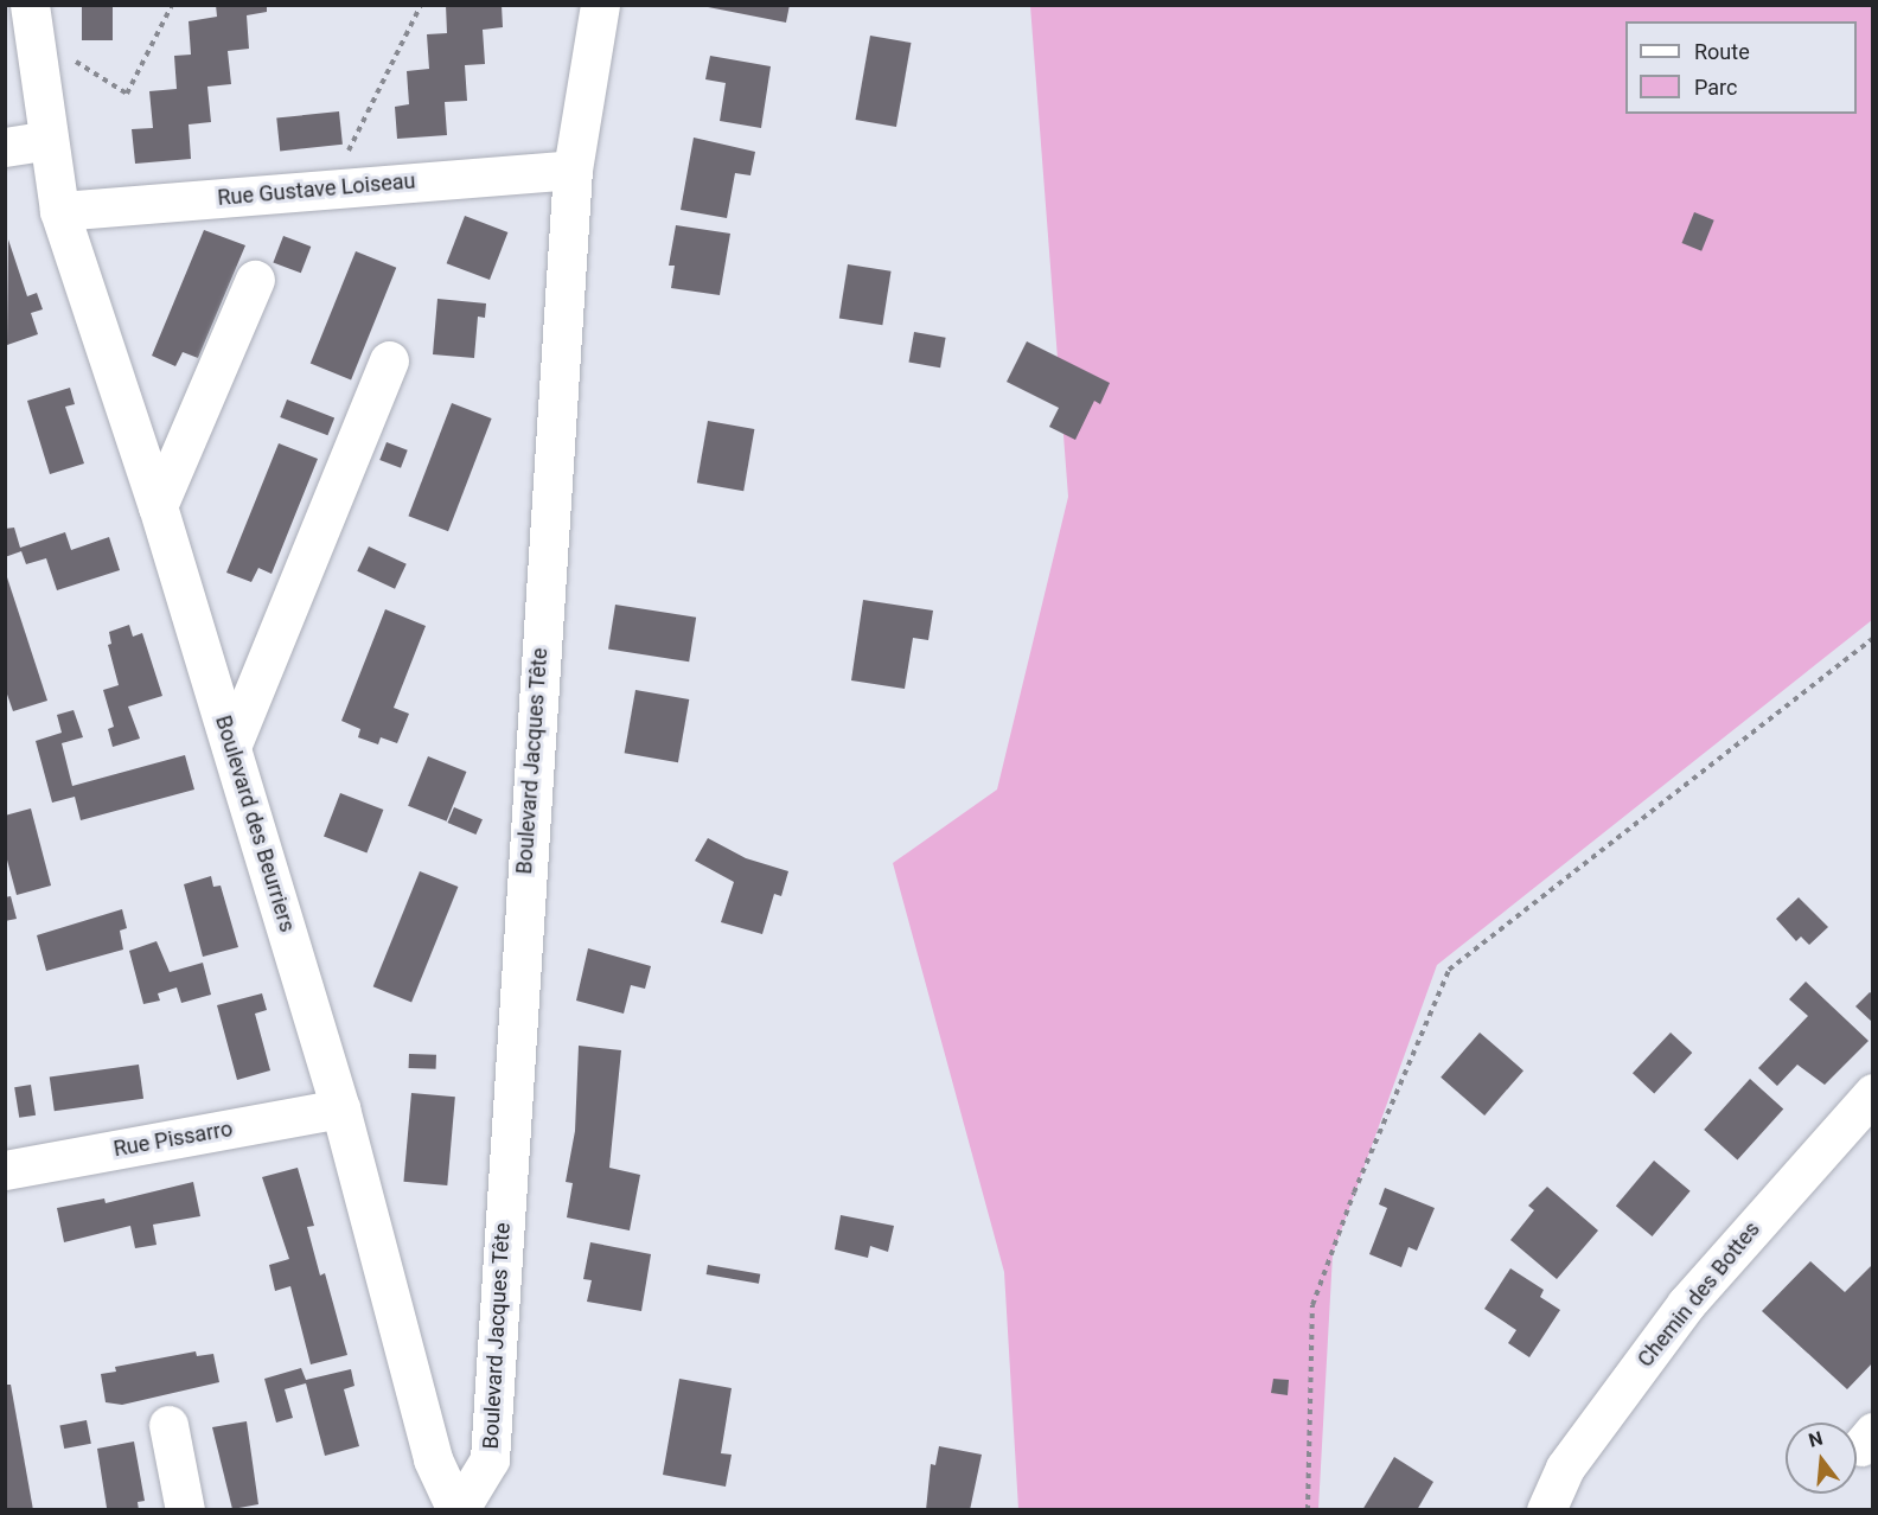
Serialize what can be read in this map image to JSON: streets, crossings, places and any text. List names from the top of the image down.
{
  "streets": {
    "street": [
      "Rue Gustave Loiseau",
      "Boulevard Jacques Tête",
      "Boulevard des Beurriers",
      "Rue Pissarro",
      "Chemin des Bottes"
    ]
  },
  "crossings": [
    ["Rue Gustave Loiseau", "Boulevard Jacques Tête"],
    ["Rue Gustave Loiseau", "Boulevard des Beurriers"],
    ["Boulevard Jacques Tête", "Boulevard des Beurriers"],
    ["Boulevard des Beurriers", "Rue Pissarro"]
  ],
  "legend": ["Route", "Parc"],
  "north": "top"
}
